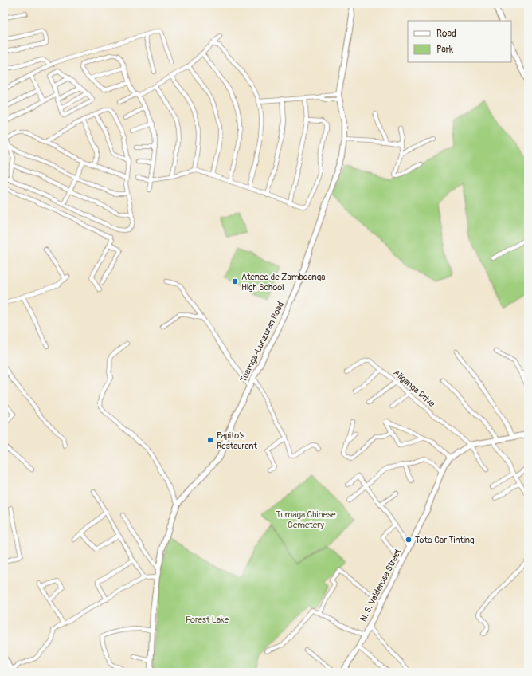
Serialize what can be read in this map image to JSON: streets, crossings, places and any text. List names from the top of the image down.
{
  "streets": {
    "street": ["Tuamga-Lunzuran Road", "Aliganga Drive", "N. S. Valderosa Street"]
  },
  "crossings": [
    ["Aliganga Drive", "N. S. Valderosa Street"]
  ],
  "parks": ["Tumaga Chinese Cemetery", "Forest Lake"],
  "places": ["Ateneo de Zamboanga High School", "Papito's Restaurant", "Toto Car Tinting"],
  "legend": ["Road", "Park"]
}
